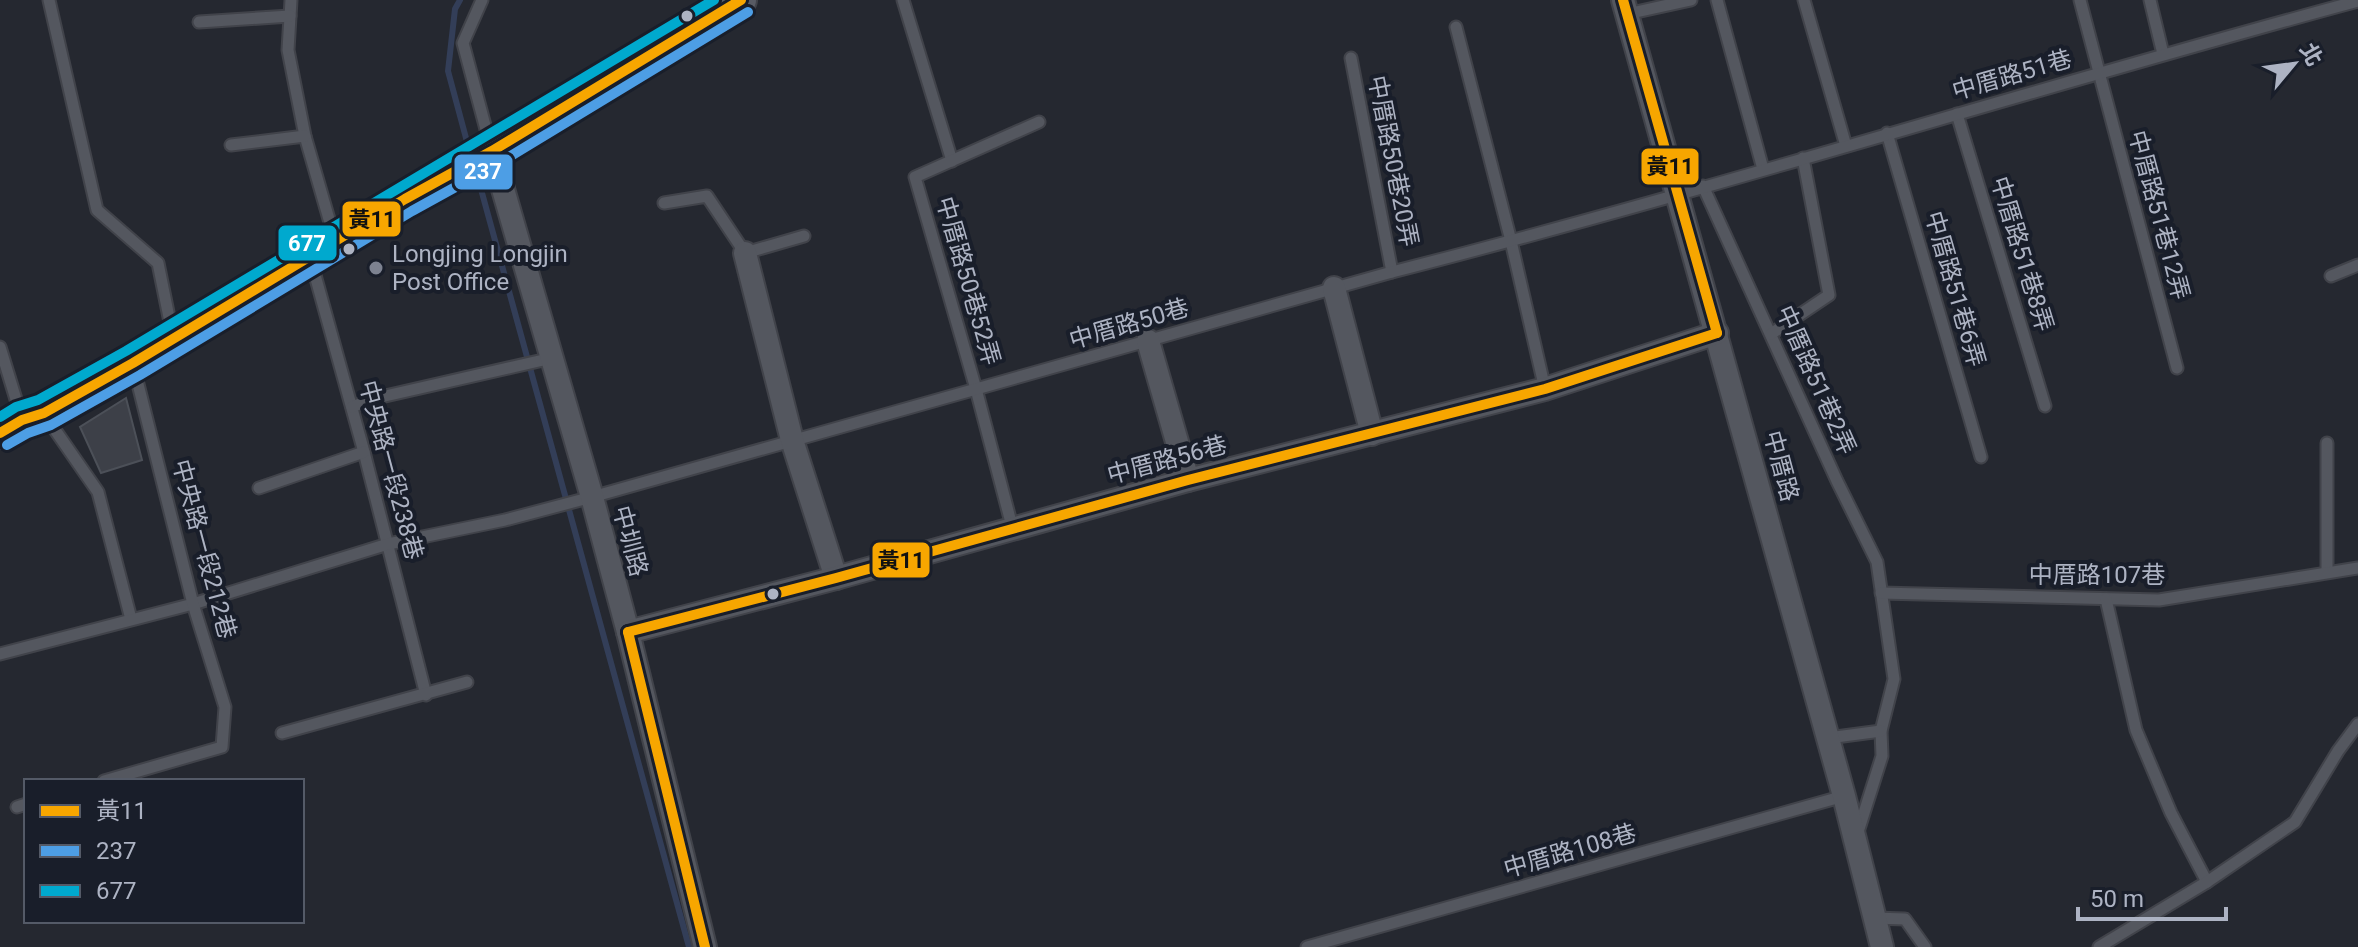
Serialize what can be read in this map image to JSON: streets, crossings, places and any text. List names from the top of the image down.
{
  "streets": {
    "street": ["中厝路56巷", "中厝路", "中圳路"],
    "lane": [
      "中厝路51巷",
      "中厝路50巷20弄",
      "中厝路51巷12弄",
      "中厝路51巷8弄",
      "中厝路50巷52弄",
      "中厝路51巷6弄",
      "中厝路50巷",
      "中厝路51巷2弄",
      "中央路一段238巷",
      "中央路一段212巷",
      "中厝路107巷",
      "中厝路108巷"
    ]
  },
  "crossings": [
    ["中厝路51巷", "中厝路51巷12弄"],
    ["中厝路51巷", "中厝路51巷8弄"],
    ["中厝路51巷", "中厝路51巷6弄"],
    ["中厝路51巷", "中厝路50巷"],
    ["中厝路51巷", "中厝路51巷2弄"],
    ["中厝路51巷", "中厝路"],
    ["中厝路50巷20弄", "中厝路50巷"],
    ["中厝路50巷52弄", "中厝路50巷"],
    ["中厝路50巷", "中厝路"],
    ["中厝路50巷", "中央路一段238巷"],
    ["中厝路50巷", "中圳路"],
    ["中厝路50巷", "中央路一段212巷"],
    ["中厝路51巷2弄", "中厝路"],
    ["中厝路51巷2弄", "中厝路107巷"],
    ["中厝路56巷", "中厝路"],
    ["中厝路56巷", "中圳路"],
    ["中厝路", "中厝路108巷"]
  ],
  "places": ["Longjing Longjin Post Office"],
  "lines": ["transit line 黃11", "transit line 677", "transit line 237"],
  "legend": ["黃11", "237", "677"],
  "scale_bar": "50 m",
  "north": "top right"
}
